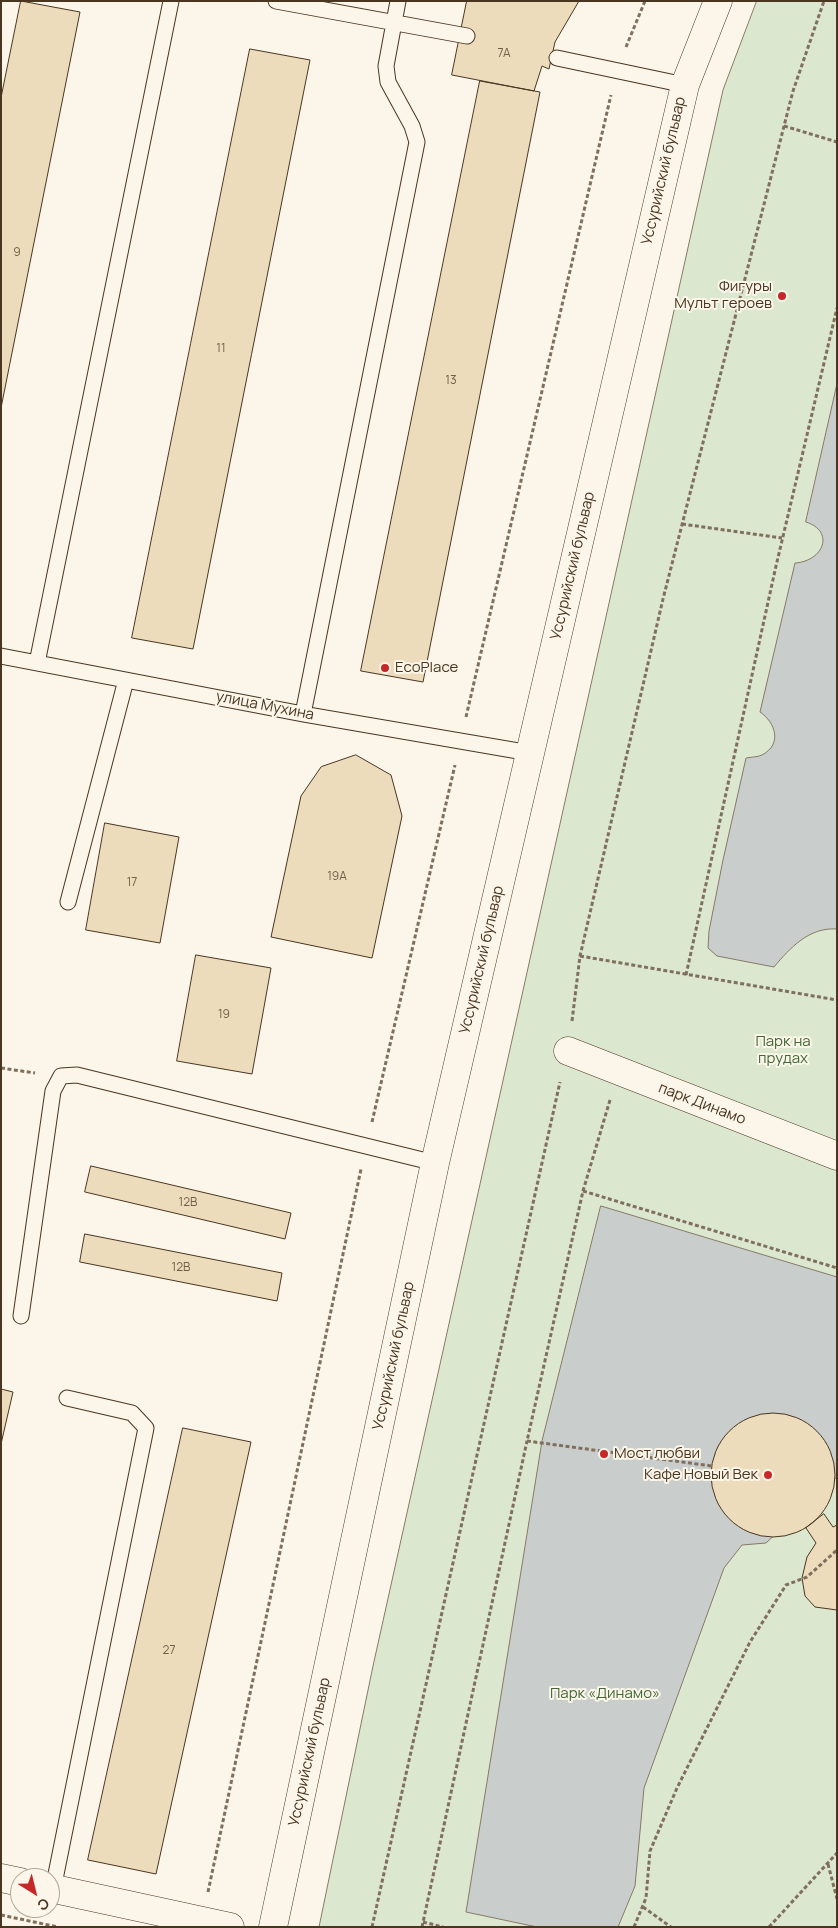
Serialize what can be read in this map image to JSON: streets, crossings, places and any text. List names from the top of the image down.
{
  "streets": {
    "street": ["Уссурийский бульвар", "парк Динамо"],
    "lane": ["улица Мухина"]
  },
  "crossings": [
    ["Уссурийский бульвар", "улица Мухина"]
  ],
  "parks": ["Парк на прудах", "Парк «Динамо»"],
  "places": [
    "Фигуры Мульт героев",
    "EcoPlace",
    "Мост любви",
    "Кафе Новый Век"
  ],
  "house_numbers": [
    "7А",
    "9",
    "11",
    "13",
    "19А",
    "17",
    "19",
    "12В",
    "12В",
    "27"
  ],
  "north": "bottom right"
}
